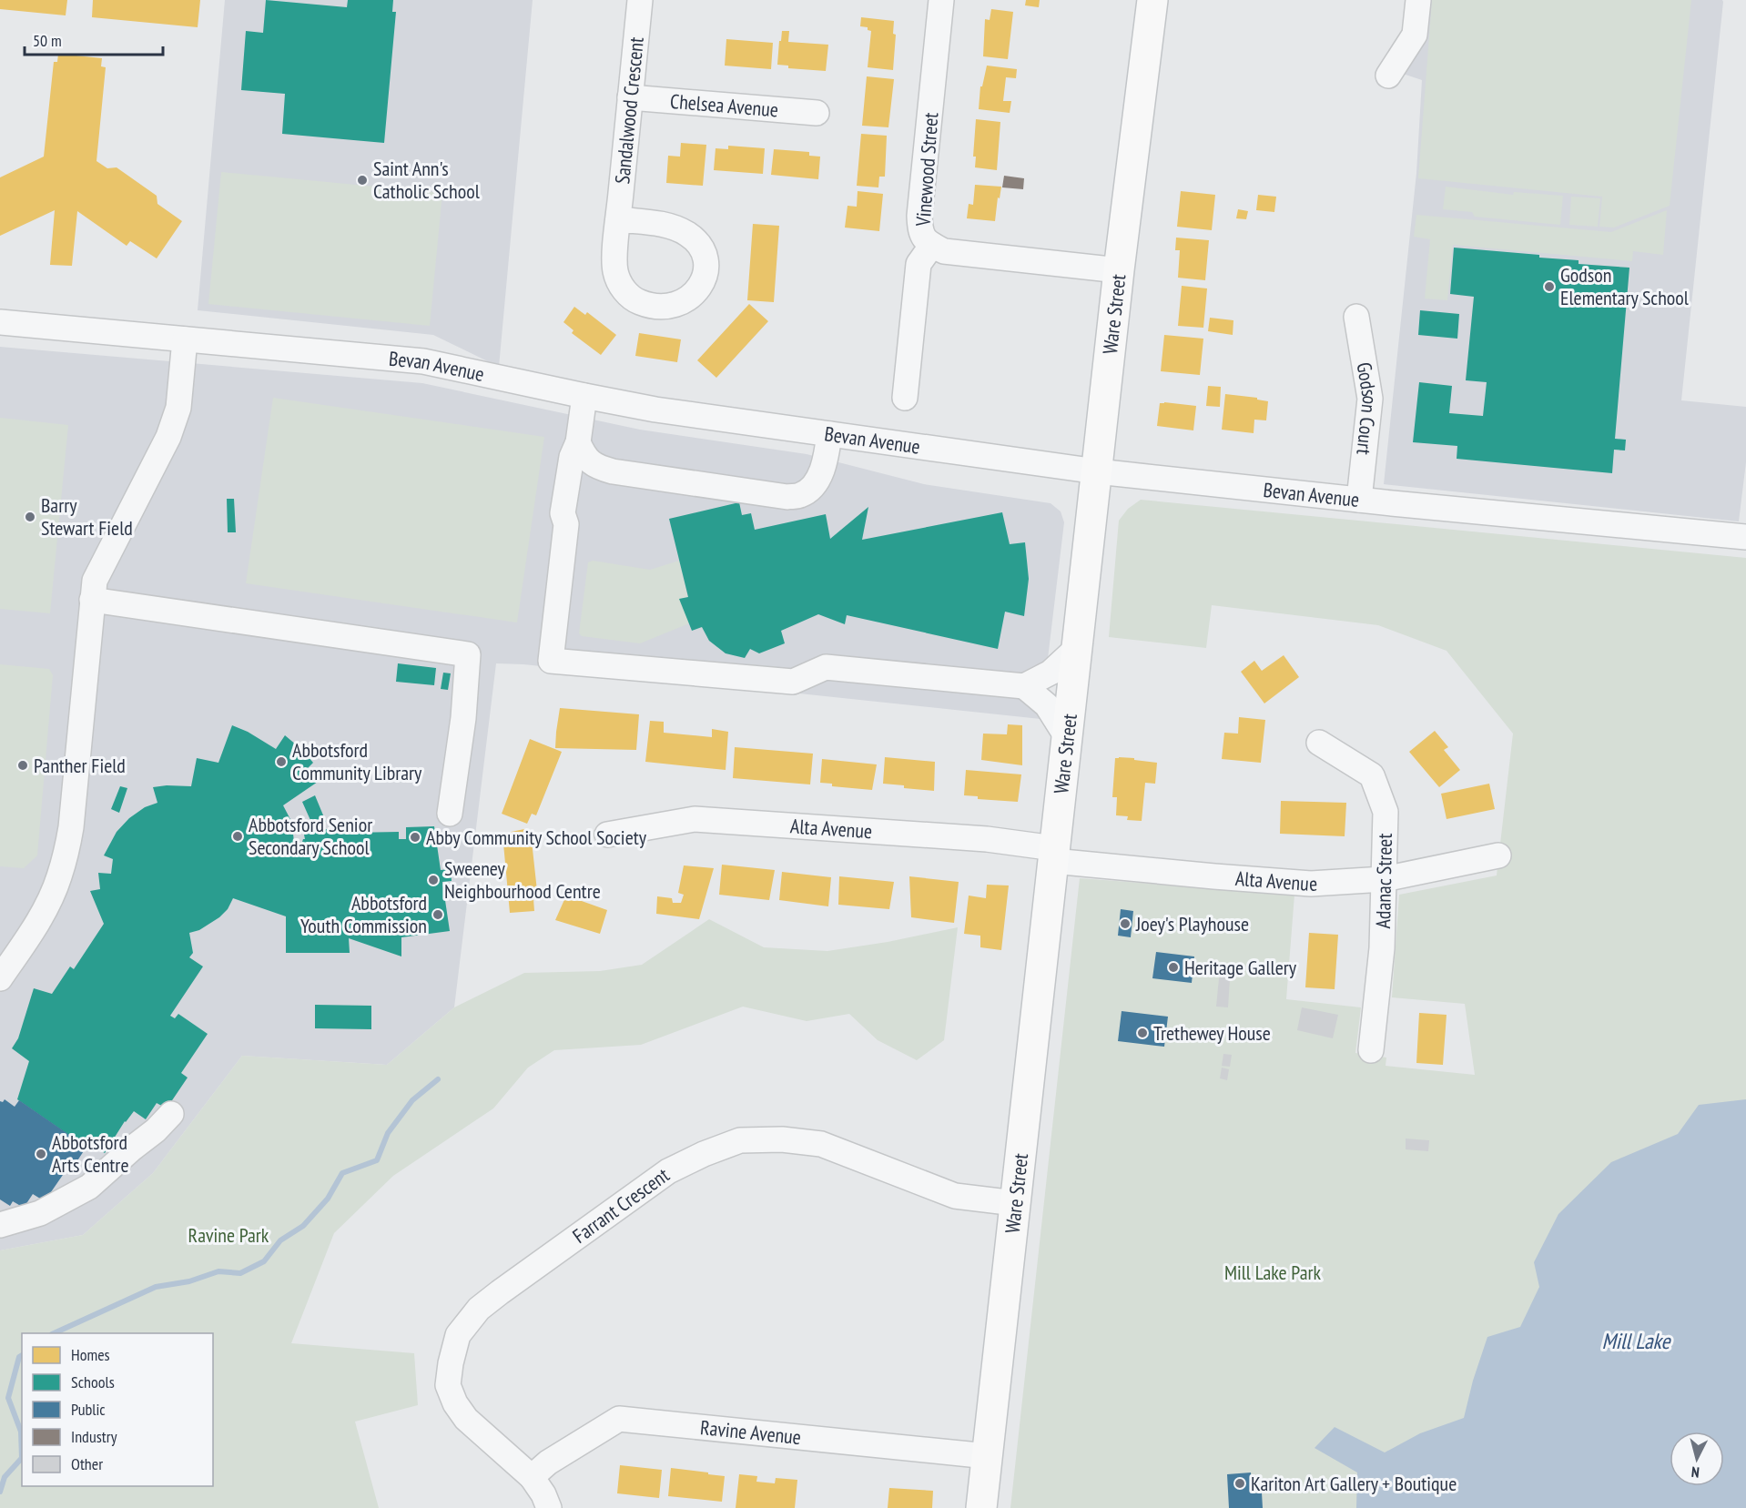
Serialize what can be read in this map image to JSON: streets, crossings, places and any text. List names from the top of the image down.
{
  "streets": {
    "main road": ["Ware Street"],
    "street": [
      "Chelsea Avenue",
      "Sandalwood Crescent",
      "Vinewood Street",
      "Bevan Avenue",
      "Godson Court",
      "Alta Avenue",
      "Adanac Street",
      "Farrant Crescent",
      "Ravine Avenue"
    ]
  },
  "crossings": [
    ["Chelsea Avenue", "Sandalwood Crescent"],
    ["Vinewood Street", "Ware Street"],
    ["Ware Street", "Bevan Avenue"],
    ["Ware Street", "Alta Avenue"],
    ["Ware Street", "Farrant Crescent"],
    ["Ware Street", "Ravine Avenue"],
    ["Bevan Avenue", "Godson Court"],
    ["Alta Avenue", "Adanac Street"],
    ["Farrant Crescent", "Ravine Avenue"]
  ],
  "water": ["Mill Lake"],
  "parks": ["Ravine Park", "Mill Lake Park"],
  "places": [
    "Saint Ann's Catholic School",
    "Godson Elementary School",
    "Barry Stewart Field",
    "Abbotsford Community Library",
    "Panther Field",
    "Abbotsford Senior Secondary School",
    "Abby Community School Society",
    "Sweeney Neighbourhood Centre",
    "Abbotsford Youth Commission",
    "Joey's Playhouse",
    "Heritage Gallery",
    "Trethewey House",
    "Abbotsford Arts Centre",
    "Kariton Art Gallery + Boutique"
  ],
  "legend": [
    "Homes",
    "Schools",
    "Public",
    "Industry",
    "Other"
  ],
  "scale_bar": "50 m",
  "north": "bottom"
}
